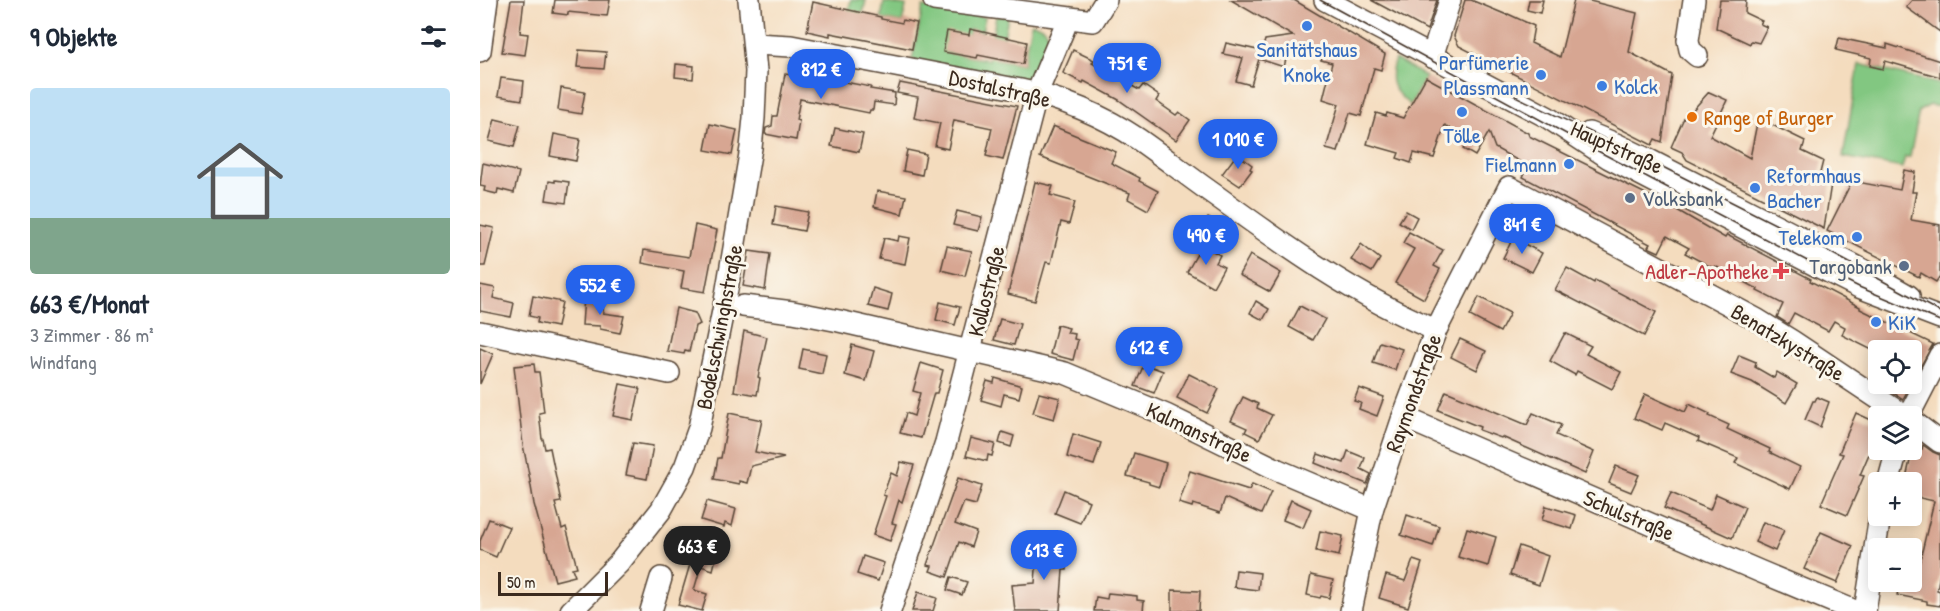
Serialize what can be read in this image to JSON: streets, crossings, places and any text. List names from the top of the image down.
{
  "streets": {
    "street": [
      "Dostalstraße",
      "Hauptstraße",
      "Kollostraße",
      "Bodelschwinghstraße",
      "Benatzkystraße",
      "Raymondstraße",
      "Kalmanstraße",
      "Schulstraße"
    ]
  },
  "crossings": [
    ["Dostalstraße", "Kollostraße"],
    ["Dostalstraße", "Bodelschwinghstraße"],
    ["Dostalstraße", "Raymondstraße"],
    ["Kollostraße", "Kalmanstraße"],
    ["Benatzkystraße", "Raymondstraße"],
    ["Raymondstraße", "Kalmanstraße"],
    ["Raymondstraße", "Schulstraße"]
  ],
  "places": {
    "other": [
      "Sanitätshaus Knoke",
      "Parfümerie Plassmann",
      "Kolck",
      "Tölle",
      "Range of Burger",
      "Fielmann",
      "Reformhaus Bacher",
      "Volksbank",
      "Telekom",
      "Targobank",
      "KiK"
    ],
    "health": ["Adler-Apotheke"]
  },
  "scale_bar": "50 m",
  "page": {
    "heading": "9 Objekte",
    "price": [
      "751 €",
      "812 €",
      "1 010 €",
      "841 €",
      "490 €",
      "552 €",
      "612 €",
      "663 €",
      "613 €"
    ],
    "list": [
      {
        "name": "663 €/Monat",
        "note": "3 Zimmer · 86 m² · Windfang"
      }
    ],
    "map_buttons": ["+", "−"],
    "scale": "50 m"
  }
}
